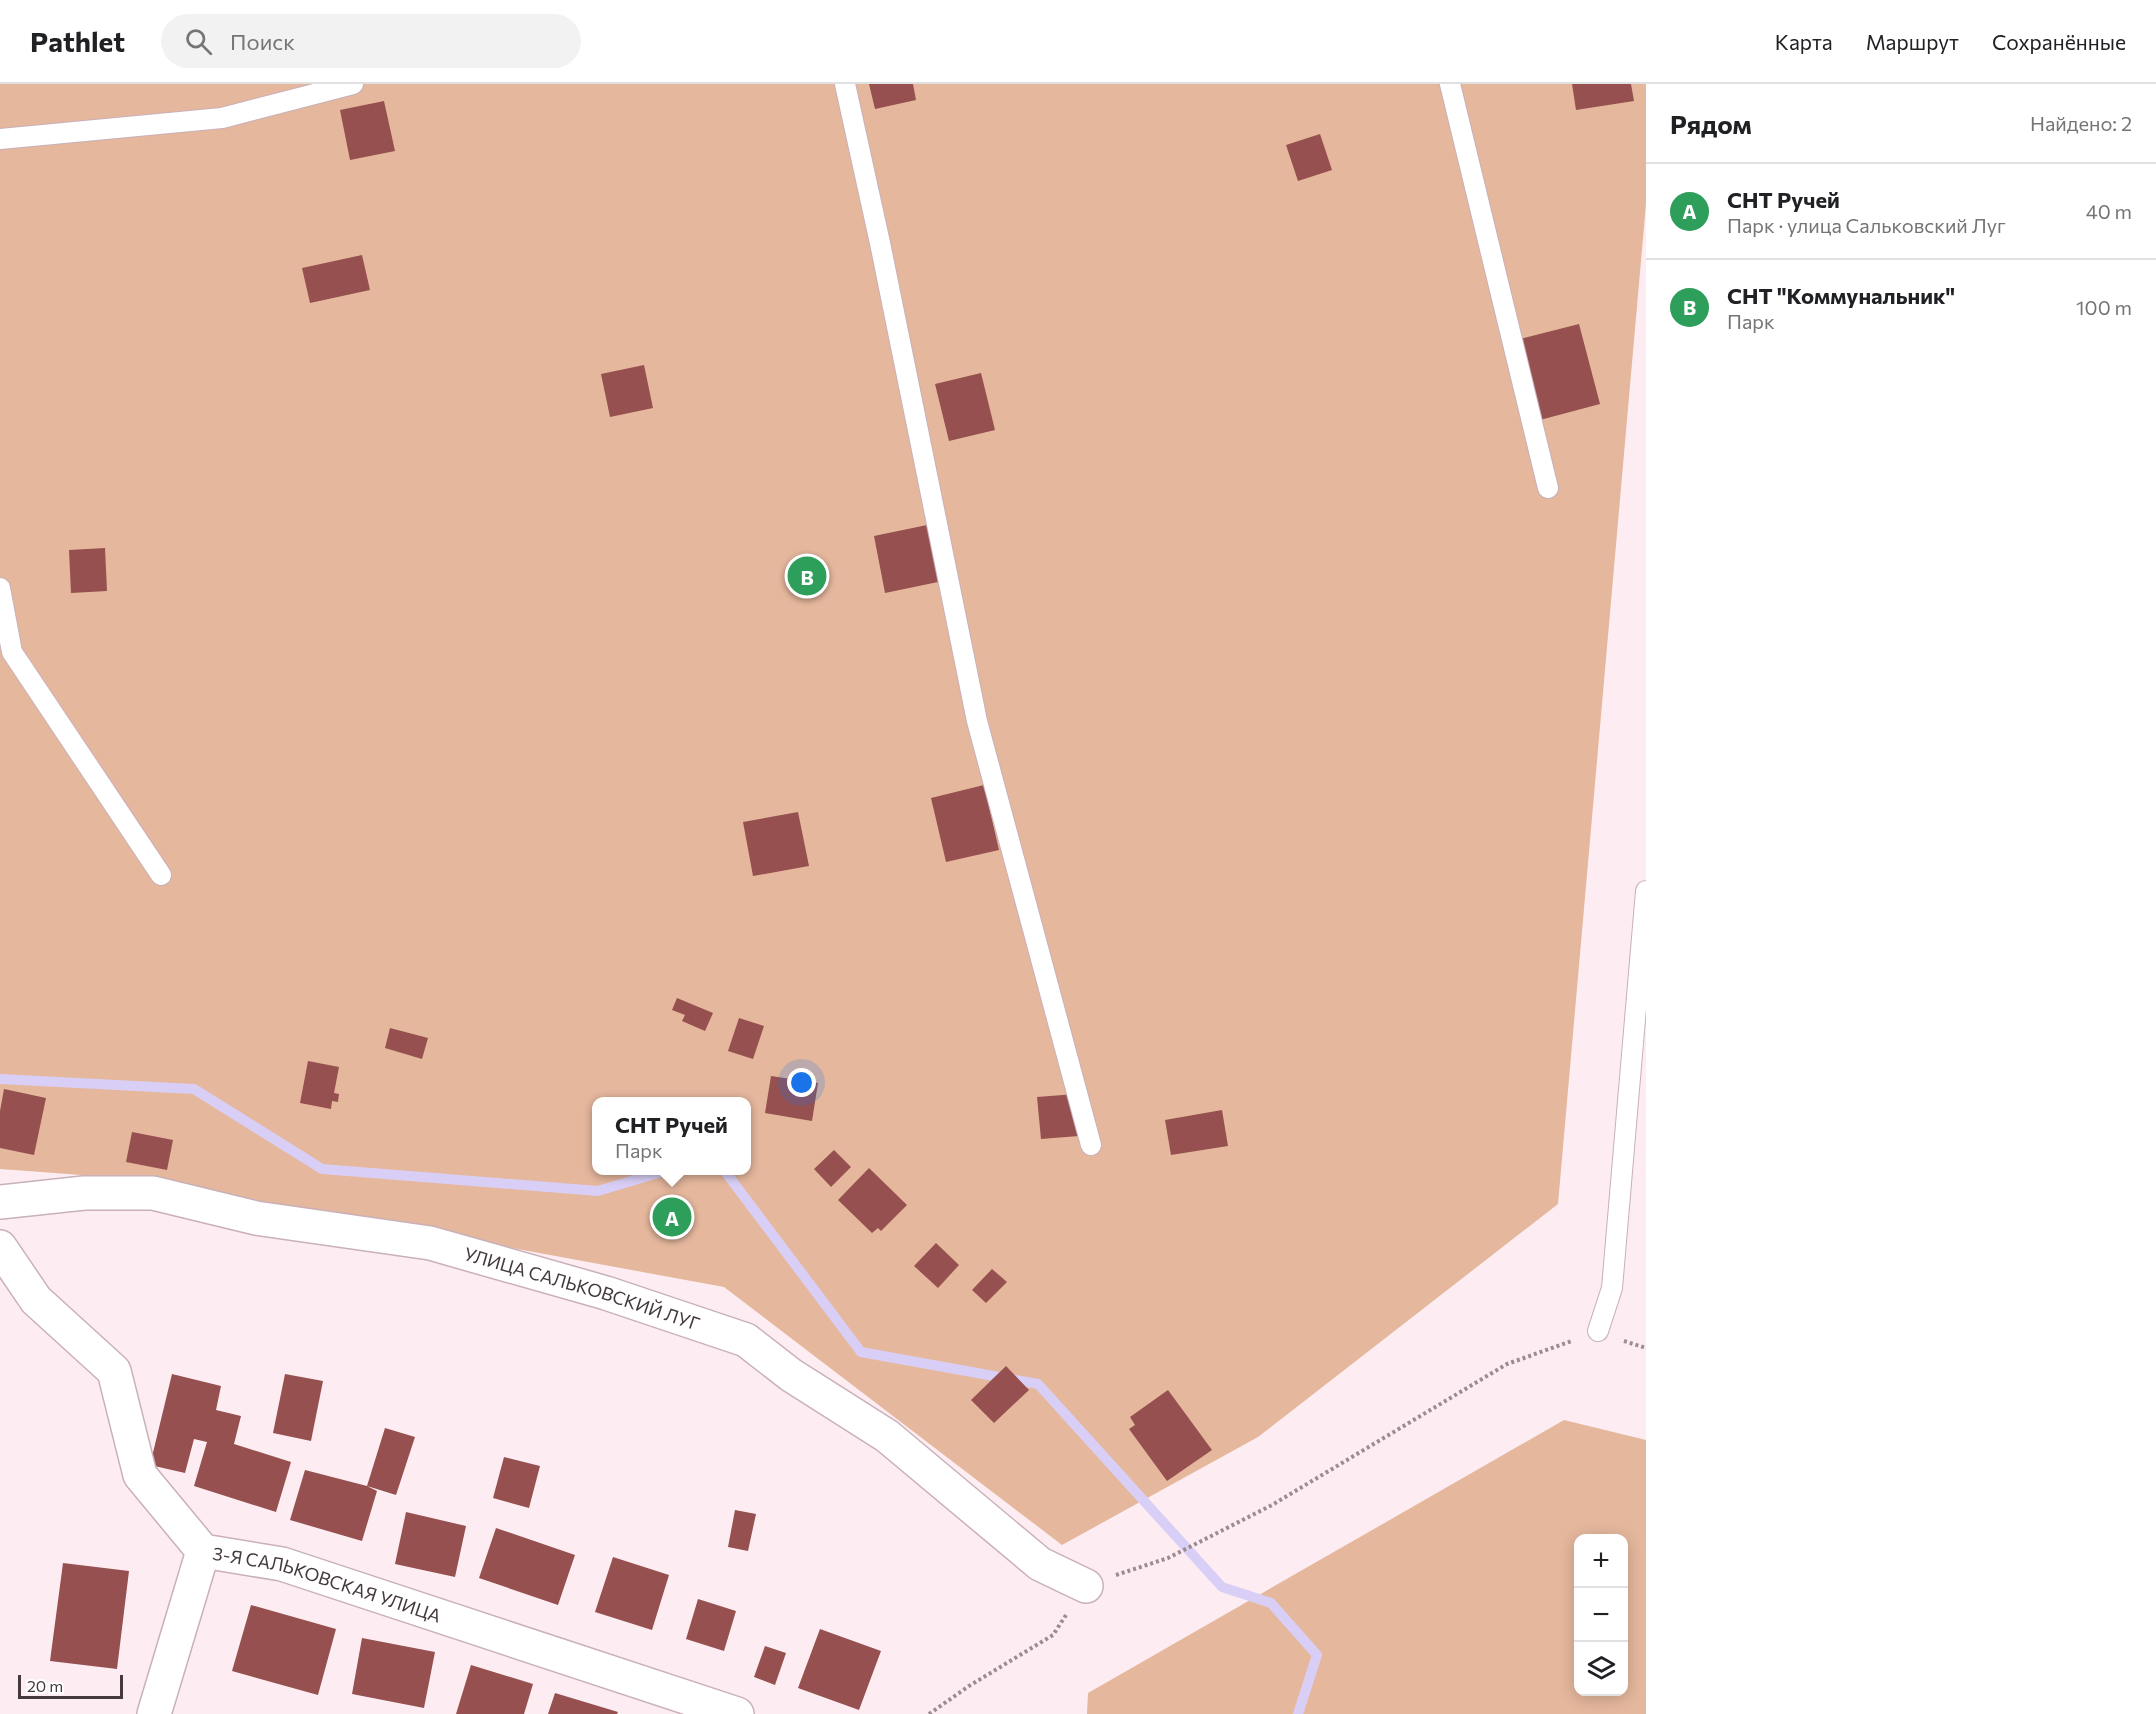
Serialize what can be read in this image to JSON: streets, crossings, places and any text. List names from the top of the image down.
{
  "streets": {
    "street": ["УЛИЦА САЛЬКОВСКИЙ ЛУГ", "3-Я САЛЬКОВСКАЯ УЛИЦА"]
  },
  "scale_bar": "20 m",
  "page": {
    "header": "Pathlet",
    "search": "Поиск",
    "nav": ["Карта", "Маршрут", "Сохранённые"],
    "heading": ["Рядом", "Найдено: 2"],
    "list": [
      {
        "mark": "A",
        "name": "СНТ Ручей",
        "note": "Парк · улица Сальковский Луг",
        "value": "40 m"
      },
      {
        "mark": "B",
        "name": "СНТ \"Коммунальник\"",
        "note": "Парк",
        "value": "100 m"
      }
    ],
    "pins": ["B", "A"],
    "popup": ["СНТ Ручей", "Парк"],
    "map_buttons": ["+", "−"],
    "scale": "20 m"
  }
}
